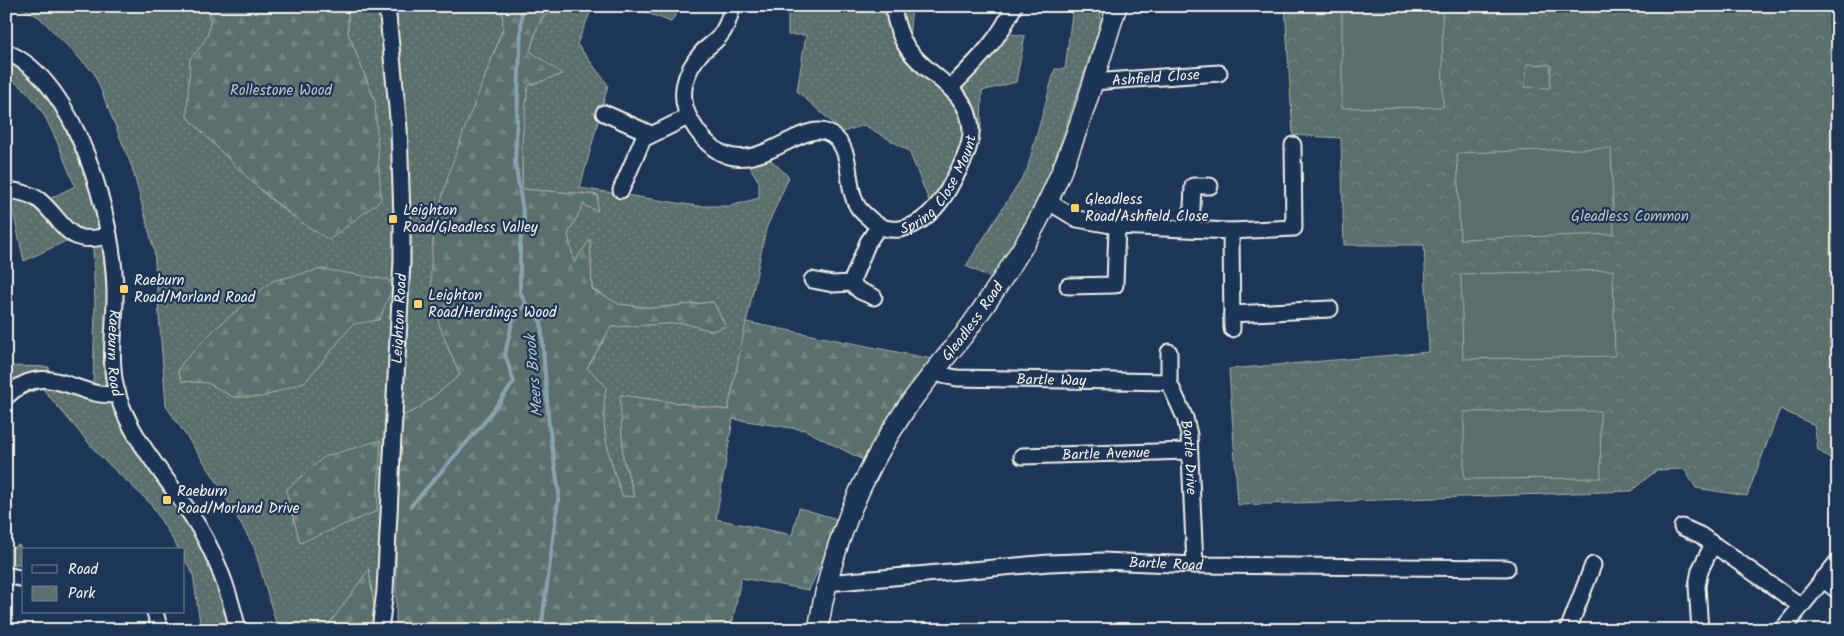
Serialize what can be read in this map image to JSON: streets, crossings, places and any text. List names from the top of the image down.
{
  "streets": {
    "main road": ["Gleadless Road"],
    "street": [
      "Ashfield Close",
      "Spring Close Mount",
      "Leighton Road",
      "Raeburn Road",
      "Bartle Way",
      "Bartle Avenue",
      "Bartle Drive",
      "Bartle Road"
    ]
  },
  "crossings": [
    ["Ashfield Close", "Gleadless Road"],
    ["Gleadless Road", "Bartle Way"],
    ["Gleadless Road", "Bartle Road"],
    ["Bartle Way", "Bartle Drive"],
    ["Bartle Avenue", "Bartle Drive"],
    ["Bartle Drive", "Bartle Road"]
  ],
  "water": ["Meers Brook"],
  "parks": ["Rollestone Wood", "Gleadless Common"],
  "places": {
    "transit": [
      "Gleadless Road/Ashfield Close",
      "Leighton Road/Gleadless Valley",
      "Raeburn Road/Morland Road",
      "Leighton Road/Herdings Wood",
      "Raeburn Road/Morland Drive"
    ]
  },
  "legend": ["Road", "Park"]
}
